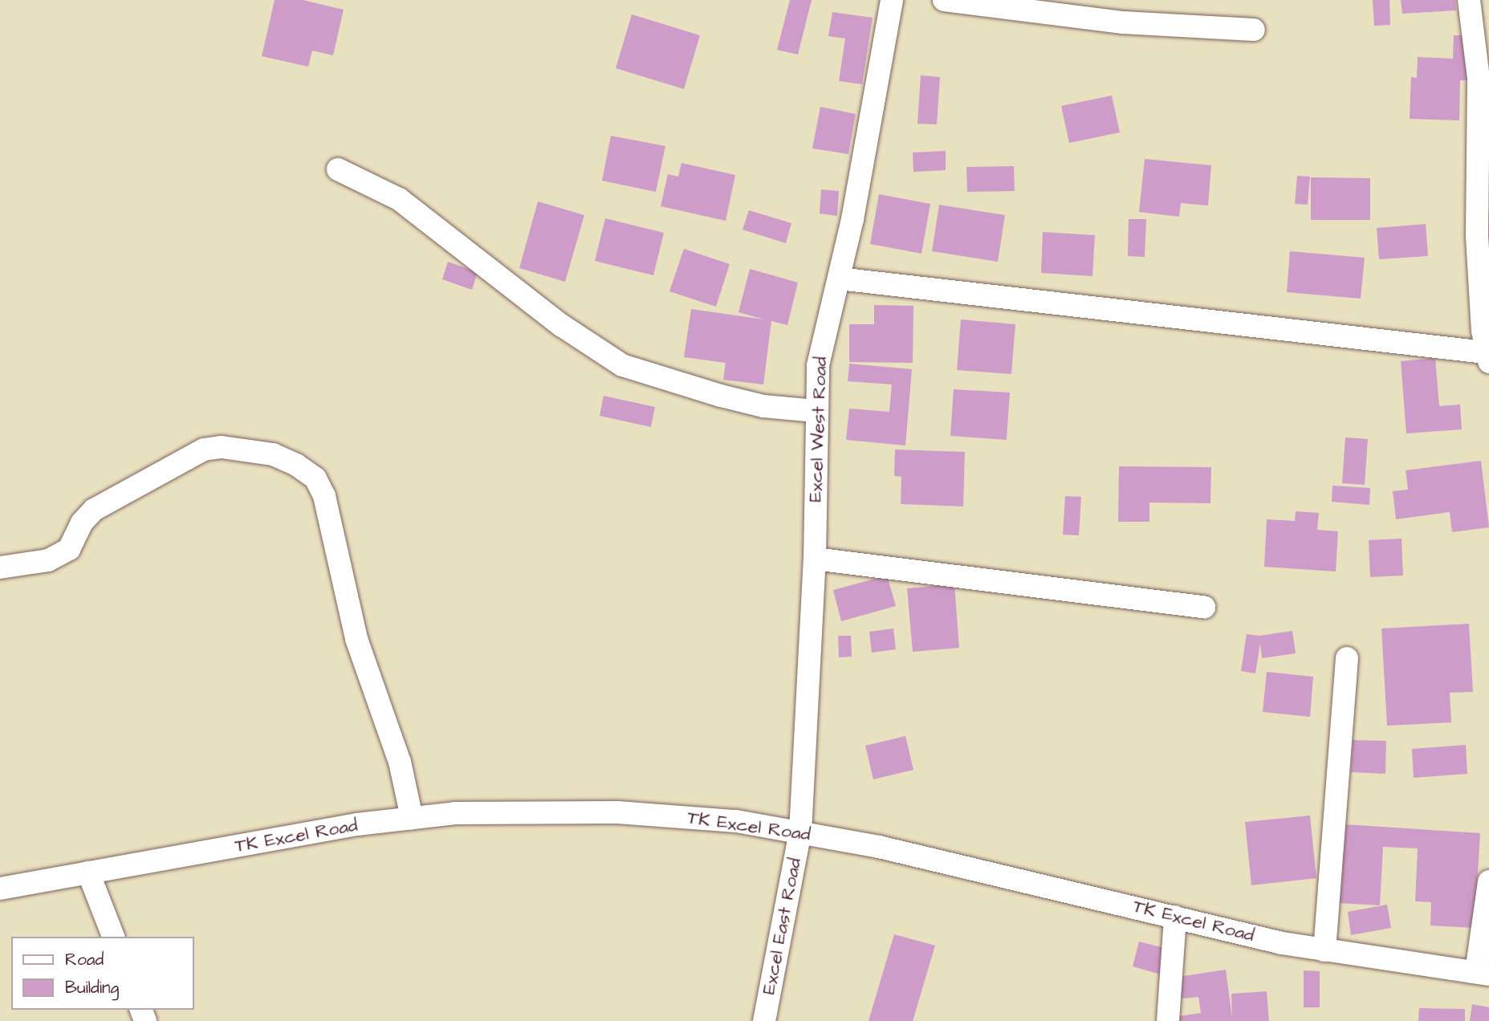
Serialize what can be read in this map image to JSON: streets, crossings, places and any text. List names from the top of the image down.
{
  "streets": {
    "street": ["Excel West Road", "TK Excel Road", "Excel East Road"]
  },
  "crossings": [
    ["Excel West Road", "TK Excel Road"],
    ["Excel West Road", "Excel East Road"],
    ["TK Excel Road", "Excel East Road"]
  ],
  "legend": ["Road", "Building"]
}
